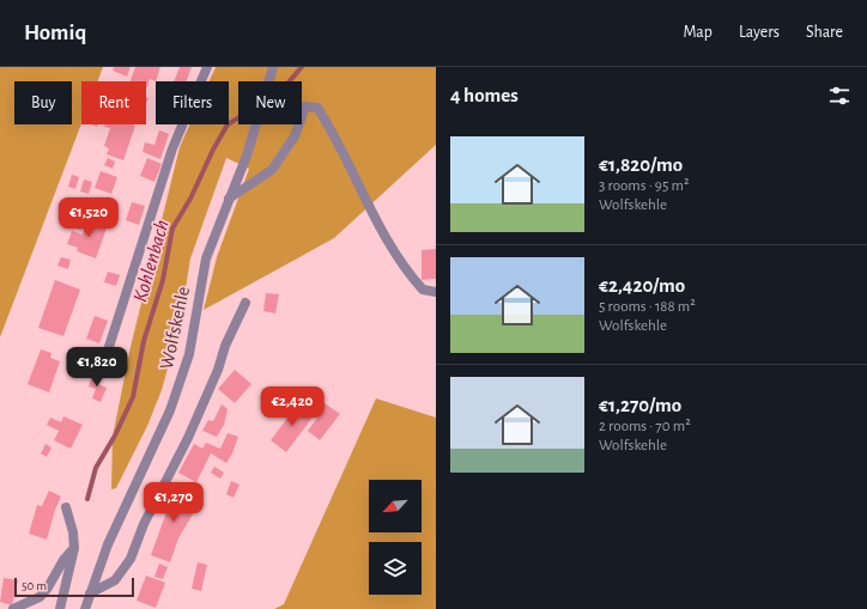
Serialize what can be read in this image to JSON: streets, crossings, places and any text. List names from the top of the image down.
{
  "streets": {
    "street": ["Wolfskehle"]
  },
  "water": ["Kohlenbach"],
  "scale_bar": "50 m",
  "north": "bottom left",
  "page": {
    "header": "Homiq",
    "nav": ["Map", "Layers", "Share"],
    "heading": "4 homes",
    "chip": [
      "Buy",
      "Rent",
      "Filters",
      "New"
    ],
    "list": [
      {
        "name": "€1,820/mo",
        "note": "3 rooms · 95 m² · Wolfskehle"
      },
      {
        "name": "€2,420/mo",
        "note": "5 rooms · 188 m² · Wolfskehle"
      },
      {
        "name": "€1,270/mo",
        "note": "2 rooms · 70 m² · Wolfskehle"
      }
    ],
    "price": [
      "€1,520",
      "€1,820",
      "€2,420",
      "€1,270"
    ],
    "scale": "50 m"
  }
}
